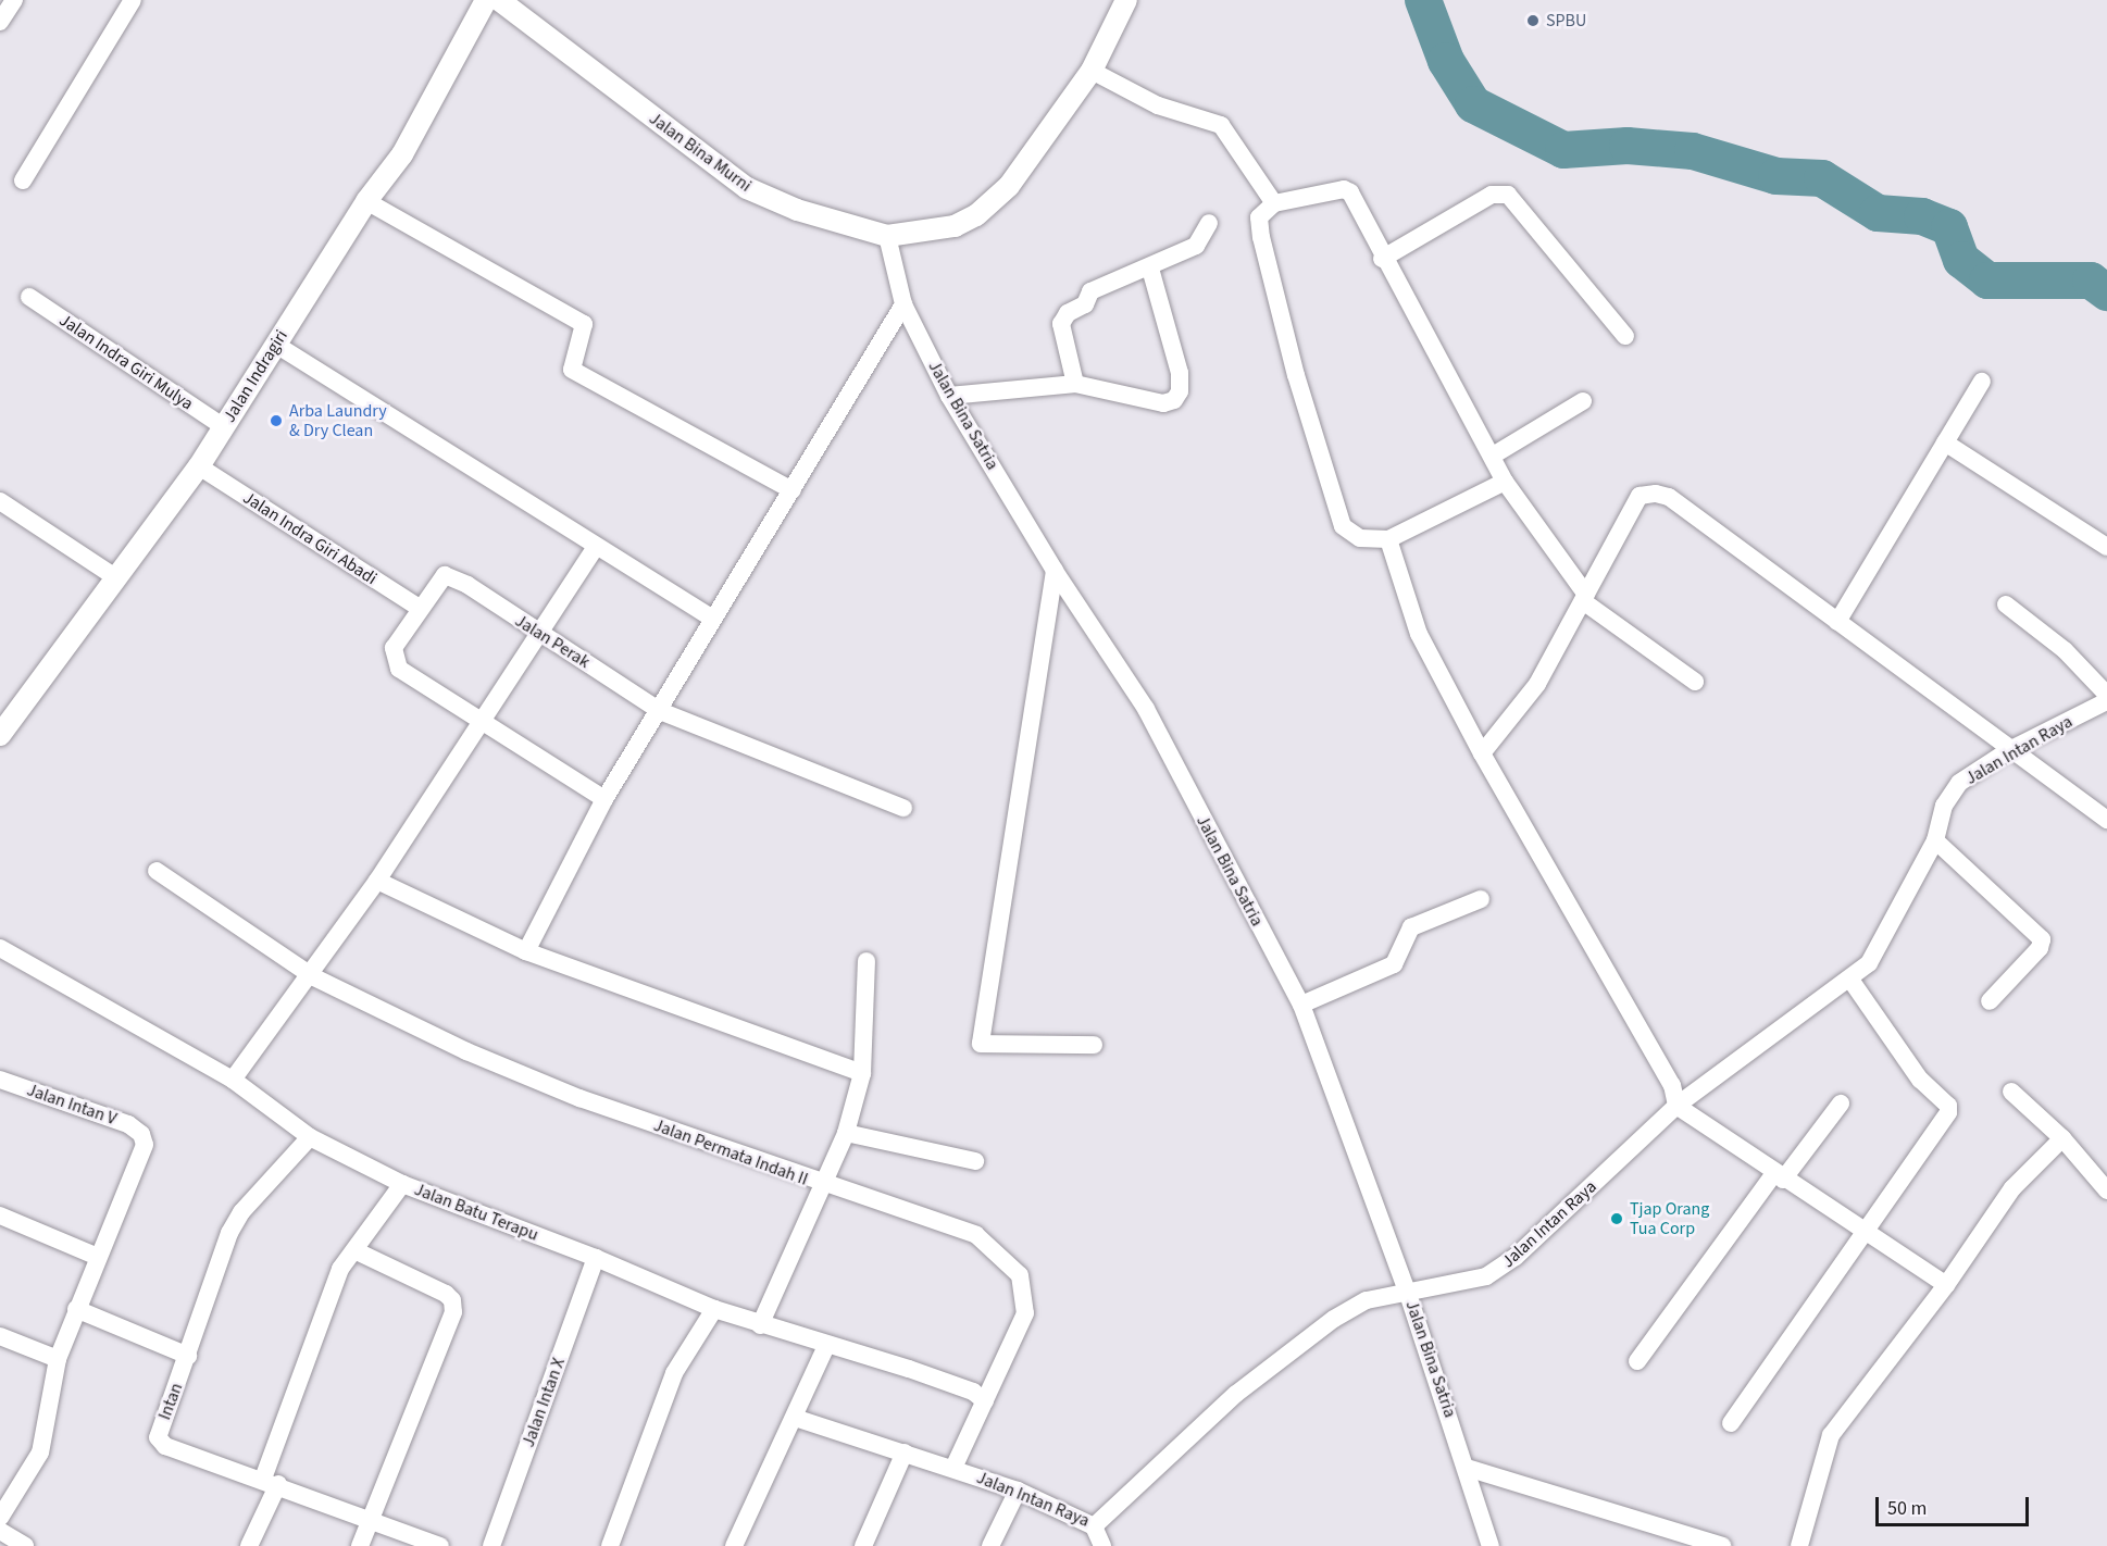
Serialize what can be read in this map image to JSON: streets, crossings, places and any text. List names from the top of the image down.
{
  "streets": {
    "street": [
      "Jalan Bina Murni",
      "Jalan Indra Giri Mulya",
      "Jalan Indragiri",
      "Jalan Bina Satria",
      "Jalan Indra Giri Abadi",
      "Jalan Perak",
      "Jalan Intan Raya",
      "Jalan Intan V",
      "Jalan Permata Indah II",
      "Jalan Batu Terapu",
      "Intan",
      "Jalan Intan X"
    ]
  },
  "crossings": [
    ["Jalan Bina Murni", "Jalan Bina Satria"],
    ["Jalan Indra Giri Mulya", "Jalan Indragiri"],
    ["Jalan Indragiri", "Jalan Indra Giri Abadi"],
    ["Jalan Bina Satria", "Jalan Intan Raya"],
    ["Jalan Indra Giri Abadi", "Jalan Perak"],
    ["Jalan Intan Raya", "Jalan Permata Indah II"],
    ["Jalan Intan Raya", "Jalan Batu Terapu"],
    ["Jalan Permata Indah II", "Jalan Batu Terapu"],
    ["Jalan Batu Terapu", "Intan"],
    ["Jalan Batu Terapu", "Jalan Intan X"]
  ],
  "places": ["SPBU", "Arba Laundry & Dry Clean", "Tjap Orang Tua Corp"],
  "scale_bar": "50 m"
}
